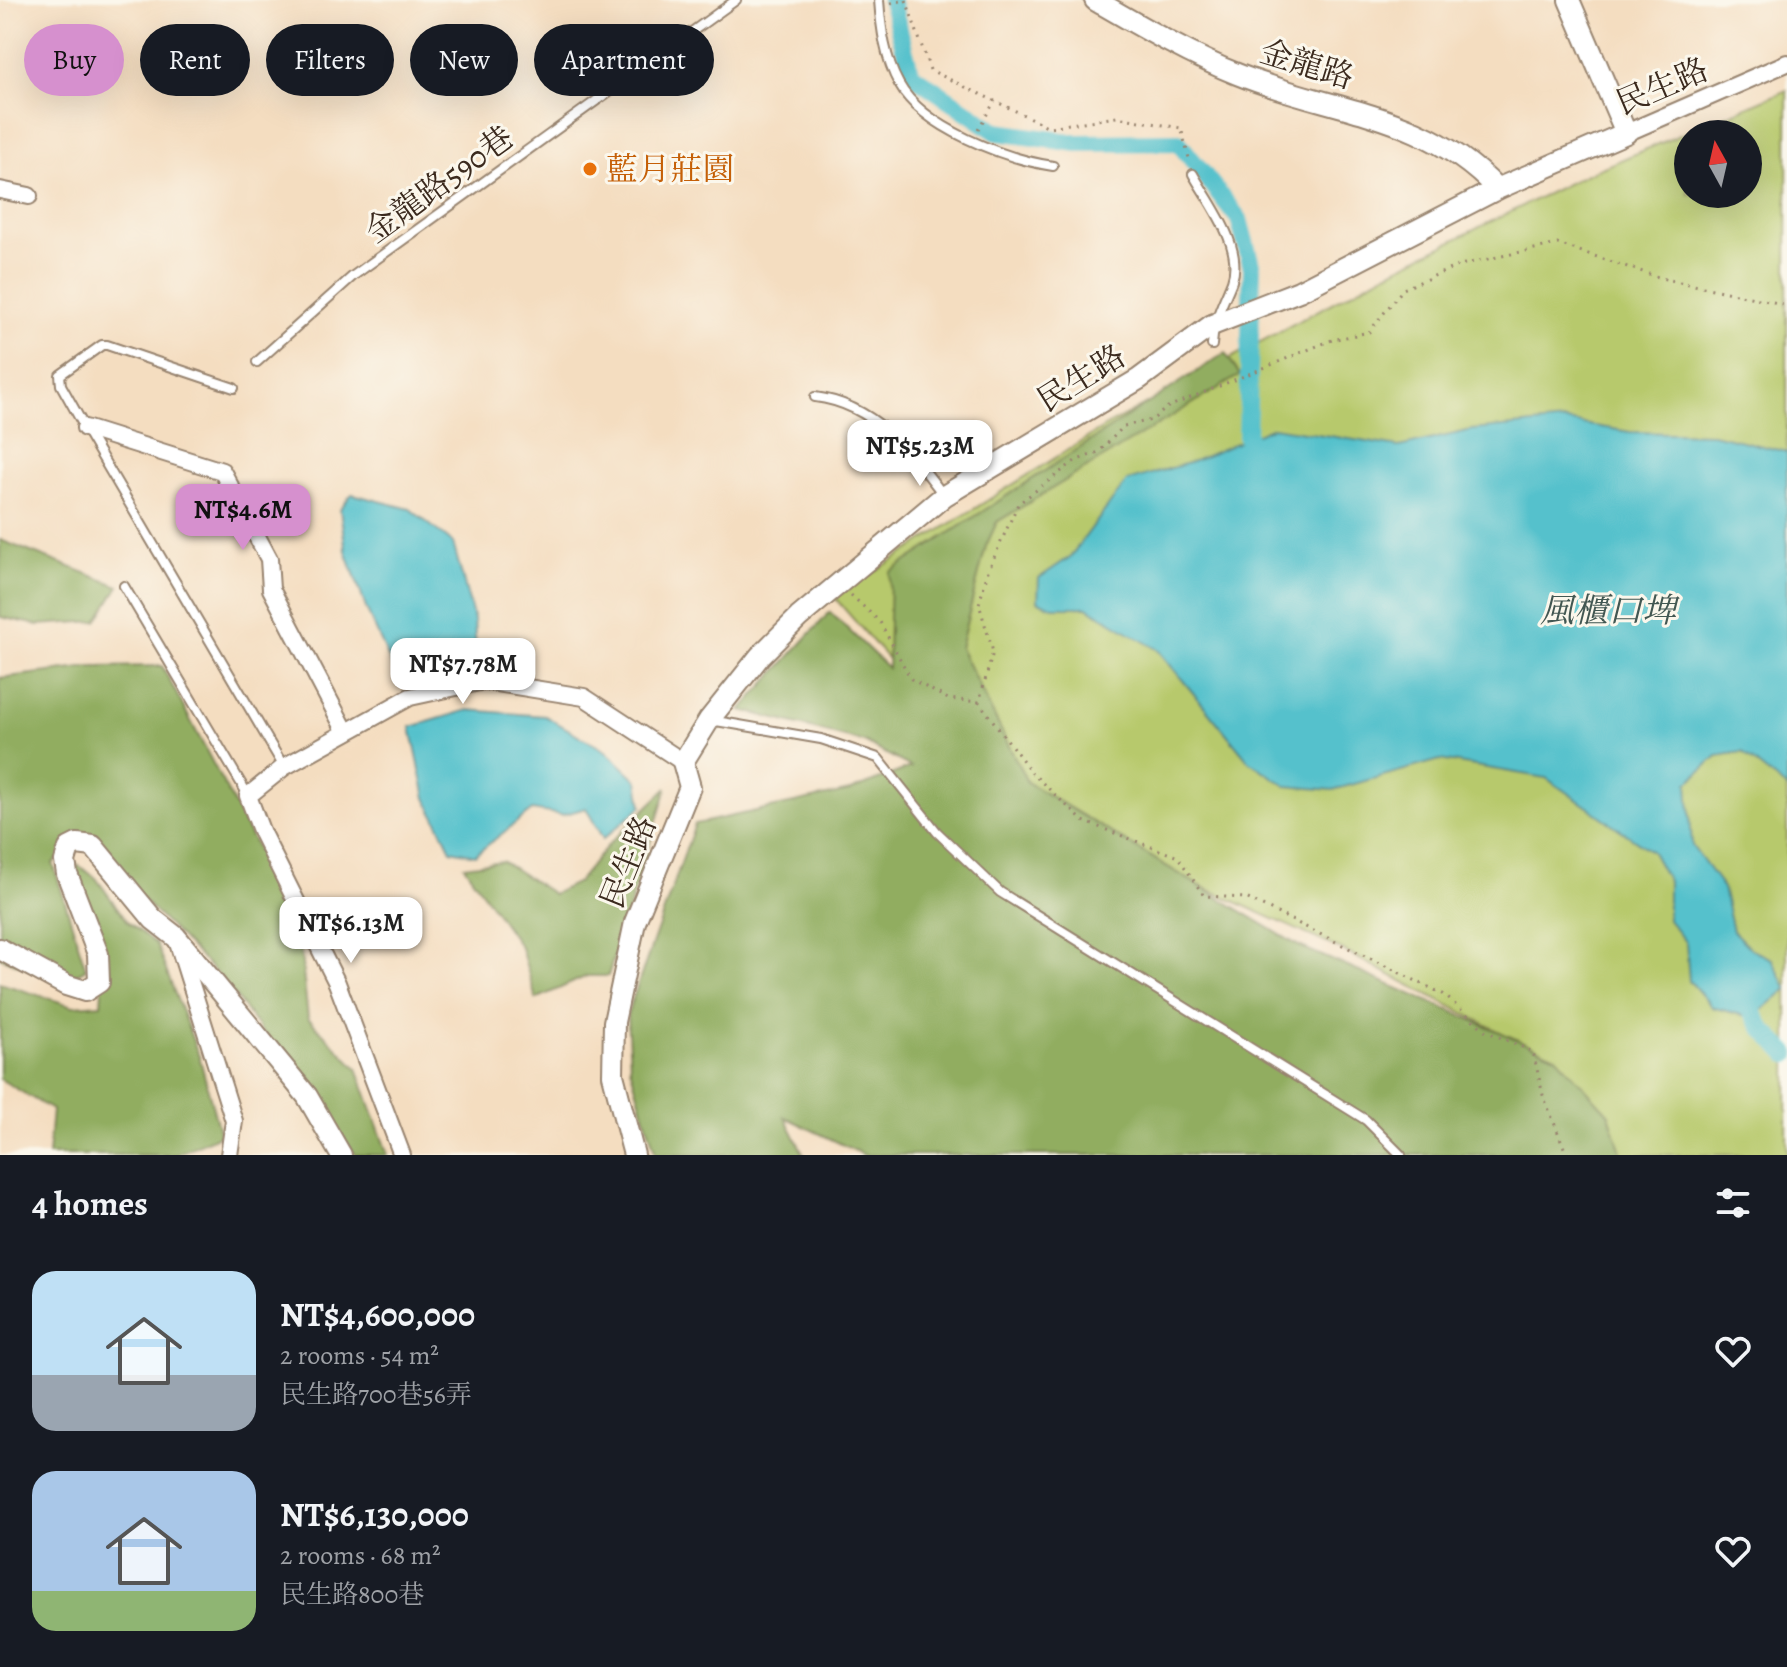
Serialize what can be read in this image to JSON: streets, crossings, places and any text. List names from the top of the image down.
{
  "streets": {
    "street": ["金龍路", "民生路"],
    "lane": ["金龍路590巷"]
  },
  "crossings": [
    ["金龍路", "民生路"]
  ],
  "water": ["風櫃口埤"],
  "places": ["藍月莊園"],
  "north": "top",
  "page": {
    "chip": [
      "Buy",
      "Rent",
      "Filters",
      "New",
      "Apartment"
    ],
    "price": [
      "NT$5.23M",
      "NT$4.6M",
      "NT$7.78M",
      "NT$6.13M"
    ],
    "heading": "4 homes",
    "list": [
      {
        "name": "NT$4,600,000",
        "note": "2 rooms · 54 m² · 民生路700巷56弄"
      },
      {
        "name": "NT$6,130,000",
        "note": "2 rooms · 68 m² · 民生路800巷"
      }
    ]
  }
}
